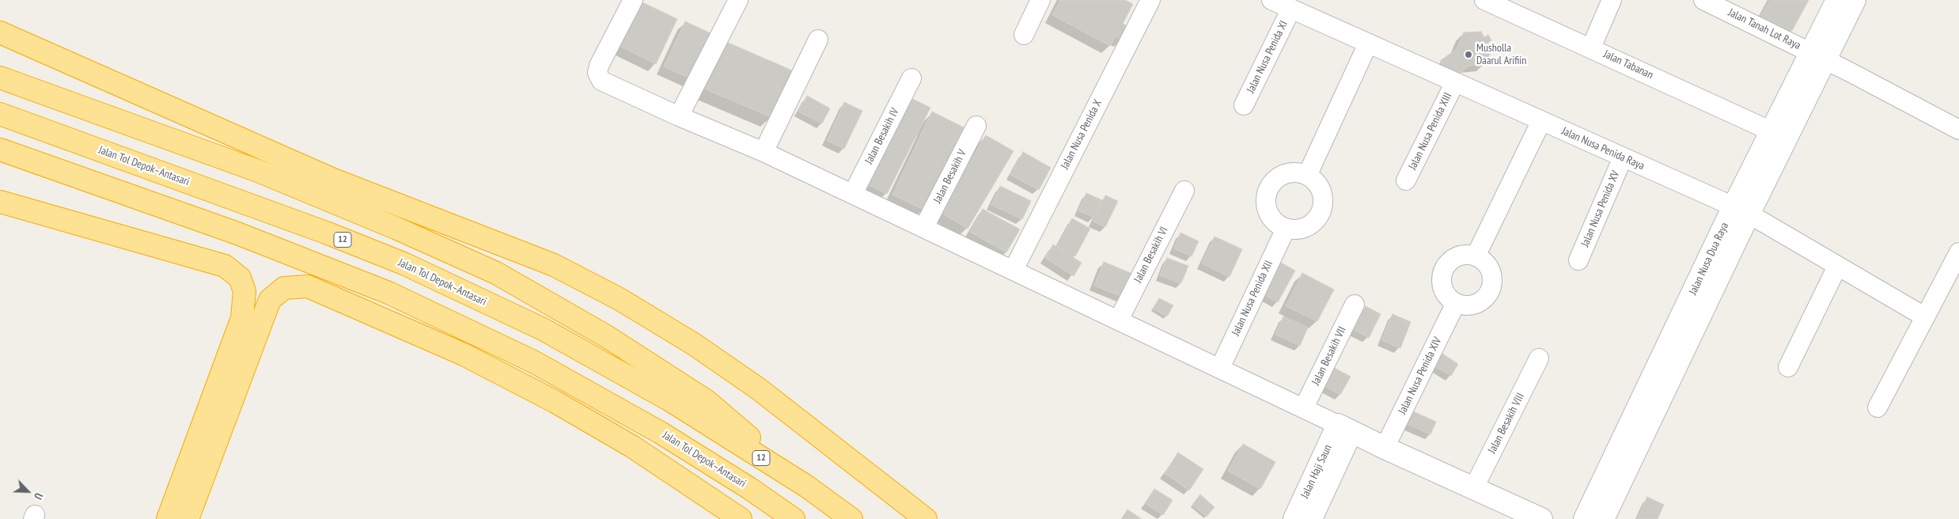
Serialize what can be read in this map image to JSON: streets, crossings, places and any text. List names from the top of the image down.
{
  "streets": {
    "highway": ["Jalan Tol Depok–Antasari", "12"],
    "street": [
      "Jalan Tanah Lot Raya",
      "Jalan Nusa Penida XI",
      "Jalan Tabanan",
      "Jalan Nusa Penida XIII",
      "Jalan Nusa Penida X",
      "Jalan Besakih IV",
      "Jalan Nusa Penida Raya",
      "Jalan Besakih V",
      "Jalan Nusa Penida XV",
      "Jalan Besakih VI",
      "Jalan Nusa Dua Raya",
      "Jalan Nusa Penida XII",
      "Jalan Besakih VII",
      "Jalan Nusa Penida XIV",
      "Jalan Besakih VIII",
      "Jalan Haji Saun"
    ]
  },
  "crossings": [
    ["Jalan Tanah Lot Raya", "Jalan Nusa Dua Raya"],
    ["Jalan Nusa Penida XI", "Jalan Nusa Penida Raya"],
    ["Jalan Tabanan", "Jalan Nusa Dua Raya"],
    ["Jalan Nusa Penida XIII", "Jalan Nusa Penida Raya"],
    ["Jalan Nusa Penida Raya", "Jalan Nusa Penida XV"],
    ["Jalan Nusa Penida Raya", "Jalan Nusa Dua Raya"]
  ],
  "places": ["Musholla Daarul Arifiin"],
  "north": "bottom right"
}
